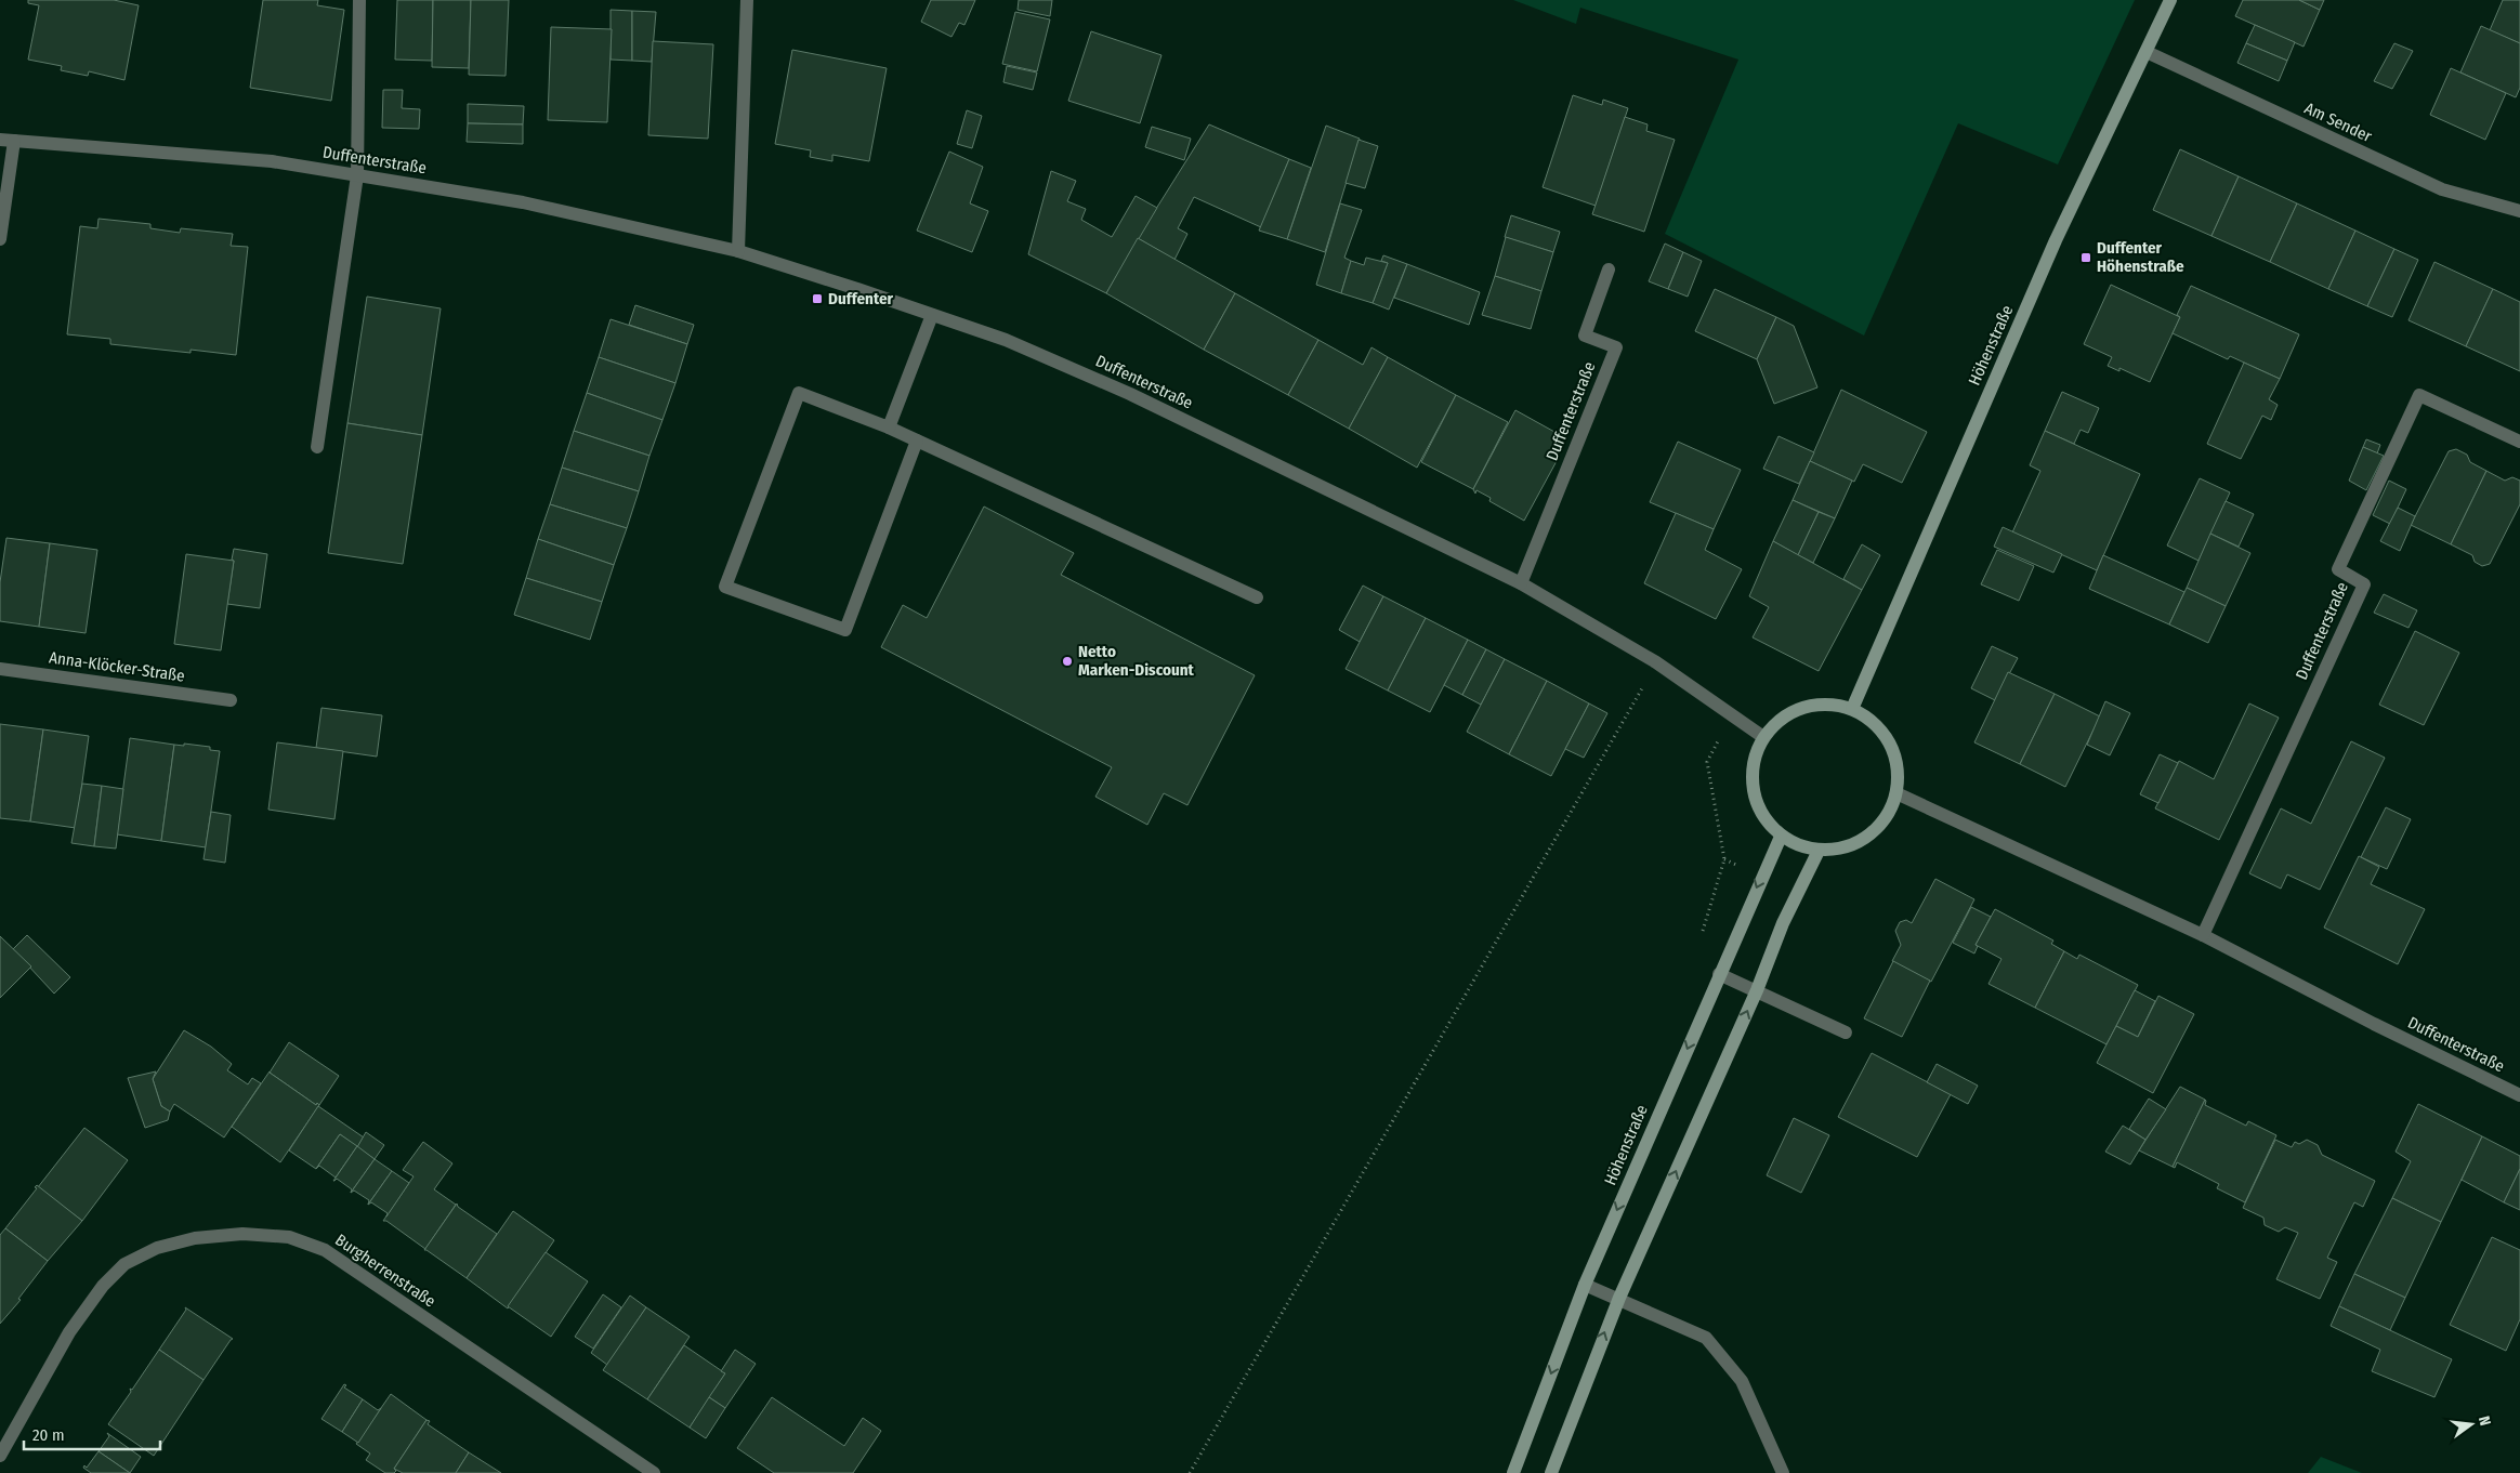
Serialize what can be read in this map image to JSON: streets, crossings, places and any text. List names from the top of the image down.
{
  "streets": {
    "street": [
      "Am Sender",
      "Duffenterstraße",
      "Höhenstraße",
      "Anna-Klöcker-Straße",
      "Burgherrenstraße"
    ]
  },
  "crossings": [
    ["Am Sender", "Höhenstraße"],
    ["Duffenterstraße", "Höhenstraße"]
  ],
  "places": {
    "transit": ["Duffenter Höhenstraße", "Duffenter"],
    "other": ["Netto Marken-Discount"]
  },
  "scale_bar": "20 m",
  "north": "right"
}
